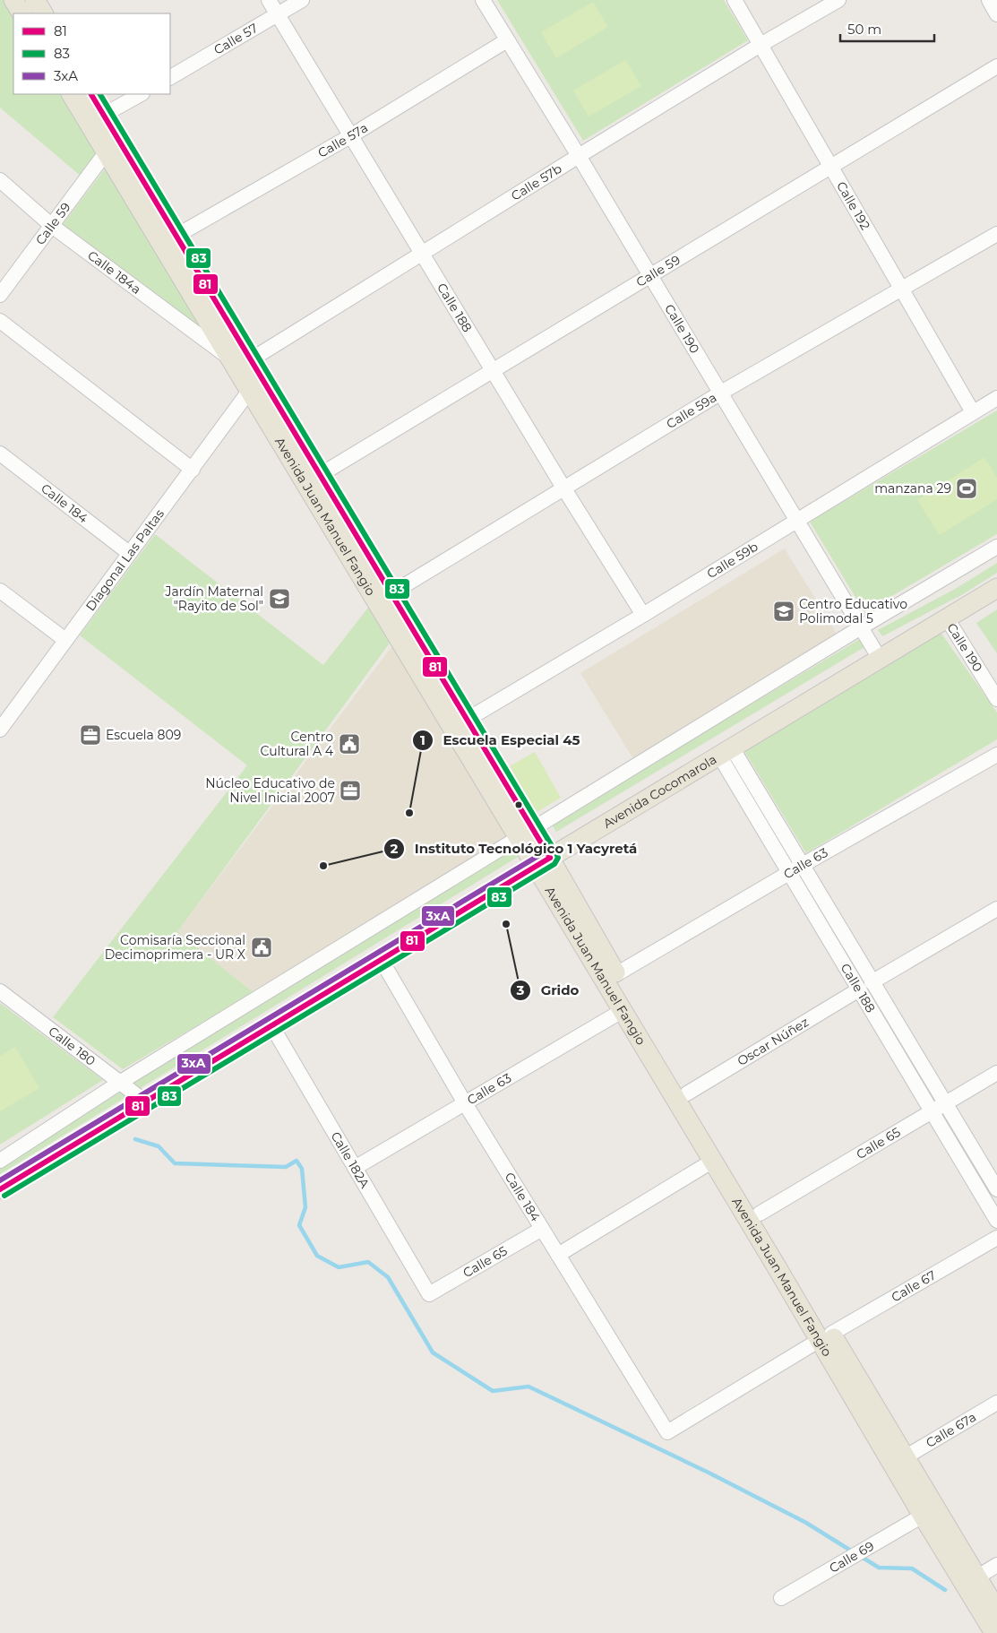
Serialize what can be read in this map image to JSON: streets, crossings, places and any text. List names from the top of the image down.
{
  "streets": {
    "main road": ["Avenida Juan Manuel Fangio", "Avenida Cocomarola"],
    "street": [
      "Calle 57",
      "Calle 57a",
      "Calle 57b",
      "Calle 192",
      "Calle 59",
      "Calle 184a",
      "Calle 188",
      "Calle 190",
      "Calle 59a",
      "Calle 184",
      "Diagonal Las Paltas",
      "Calle 59b",
      "Calle 63",
      "Oscar Núñez",
      "Calle 180",
      "Calle 65",
      "Calle 182A",
      "Calle 67",
      "Calle 67a",
      "Calle 69"
    ]
  },
  "crossings": [
    ["Calle 57", "Calle 188"],
    ["Calle 57a", "Calle 188"],
    ["Calle 57a", "Calle 190"],
    ["Calle 57a", "Avenida Juan Manuel Fangio"],
    ["Calle 57b", "Calle 192"],
    ["Calle 57b", "Calle 184a"],
    ["Calle 57b", "Calle 188"],
    ["Calle 57b", "Calle 190"],
    ["Calle 57b", "Avenida Juan Manuel Fangio"],
    ["Calle 192", "Calle 59"],
    ["Calle 192", "Calle 59a"],
    ["Calle 192", "Calle 59b"],
    ["Calle 59", "Calle 184a"],
    ["Calle 59", "Calle 188"],
    ["Calle 59", "Calle 190"],
    ["Calle 59", "Avenida Juan Manuel Fangio"],
    ["Calle 184a", "Avenida Juan Manuel Fangio"],
    ["Calle 188", "Calle 59a"],
    ["Calle 188", "Calle 59b"],
    ["Calle 188", "Avenida Cocomarola"],
    ["Calle 188", "Calle 63"],
    ["Calle 188", "Oscar Núñez"],
    ["Calle 188", "Calle 65"],
    ["Calle 190", "Calle 59a"],
    ["Calle 190", "Calle 59b"],
    ["Calle 190", "Avenida Cocomarola"],
    ["Calle 59a", "Avenida Juan Manuel Fangio"],
    ["Calle 184", "Diagonal Las Paltas"],
    ["Calle 184", "Avenida Cocomarola"],
    ["Calle 184", "Calle 63"],
    ["Calle 184", "Calle 65"],
    ["Calle 184", "Calle 67"],
    ["Avenida Juan Manuel Fangio", "Diagonal Las Paltas"],
    ["Avenida Juan Manuel Fangio", "Calle 59b"],
    ["Avenida Juan Manuel Fangio", "Avenida Cocomarola"],
    ["Avenida Juan Manuel Fangio", "Calle 63"],
    ["Avenida Juan Manuel Fangio", "Oscar Núñez"],
    ["Avenida Juan Manuel Fangio", "Calle 65"],
    ["Avenida Juan Manuel Fangio", "Calle 67"],
    ["Avenida Juan Manuel Fangio", "Calle 67a"],
    ["Avenida Juan Manuel Fangio", "Calle 69"],
    ["Avenida Cocomarola", "Calle 180"],
    ["Avenida Cocomarola", "Calle 182A"],
    ["Calle 63", "Calle 182A"],
    ["Calle 65", "Calle 182A"]
  ],
  "places": {
    "sports": ["manzana 29"],
    "school or university": ["Jardín Maternal \"Rayito de Sol\"", "Centro Educativo Polimodal 5"],
    "office": ["Escuela 809", "Núcleo Educativo de Nivel Inicial 2007"],
    "public building": ["Centro Cultural A 4", "Comisaría Seccional Decimoprimera - UR X"],
    "other": ["Escuela Especial 45", "Instituto Tecnológico 1 Yacyretá", "Grido"]
  },
  "lines": ["transit line 81", "transit line 83", "transit line 3xA"],
  "legend": ["81", "83", "3xA"],
  "scale_bar": "50 m"
}
